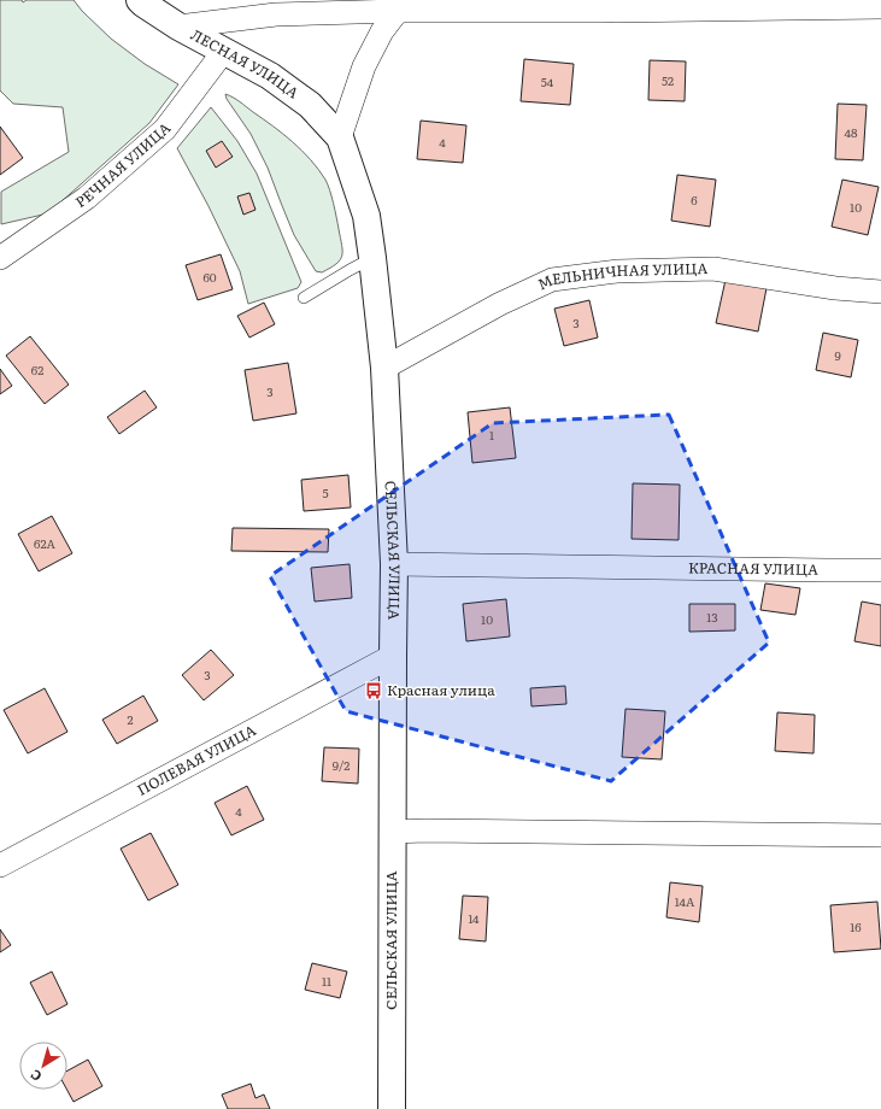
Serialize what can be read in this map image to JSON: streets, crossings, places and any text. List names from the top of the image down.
{
  "streets": {
    "main road": ["ЛЕСНАЯ УЛИЦА", "СЕЛЬСКАЯ УЛИЦА"],
    "street": [
      "РЕЧНАЯ УЛИЦА",
      "МЕЛЬНИЧНАЯ УЛИЦА",
      "КРАСНАЯ УЛИЦА",
      "ПОЛЕВАЯ УЛИЦА"
    ]
  },
  "crossings": [
    ["ЛЕСНАЯ УЛИЦА", "РЕЧНАЯ УЛИЦА"],
    ["ЛЕСНАЯ УЛИЦА", "СЕЛЬСКАЯ УЛИЦА"],
    ["МЕЛЬНИЧНАЯ УЛИЦА", "СЕЛЬСКАЯ УЛИЦА"],
    ["СЕЛЬСКАЯ УЛИЦА", "КРАСНАЯ УЛИЦА"],
    ["СЕЛЬСКАЯ УЛИЦА", "ПОЛЕВАЯ УЛИЦА"]
  ],
  "places": {
    "bus stop": ["Красная улица"]
  },
  "house_numbers": [
    "52",
    "54",
    "48",
    "4",
    "6",
    "10",
    "60",
    "3",
    "9",
    "62",
    "3",
    "1",
    "5",
    "62А",
    "13",
    "10",
    "3",
    "2",
    "9/2",
    "4",
    "14А",
    "14",
    "16",
    "11"
  ],
  "north": "bottom left"
}
